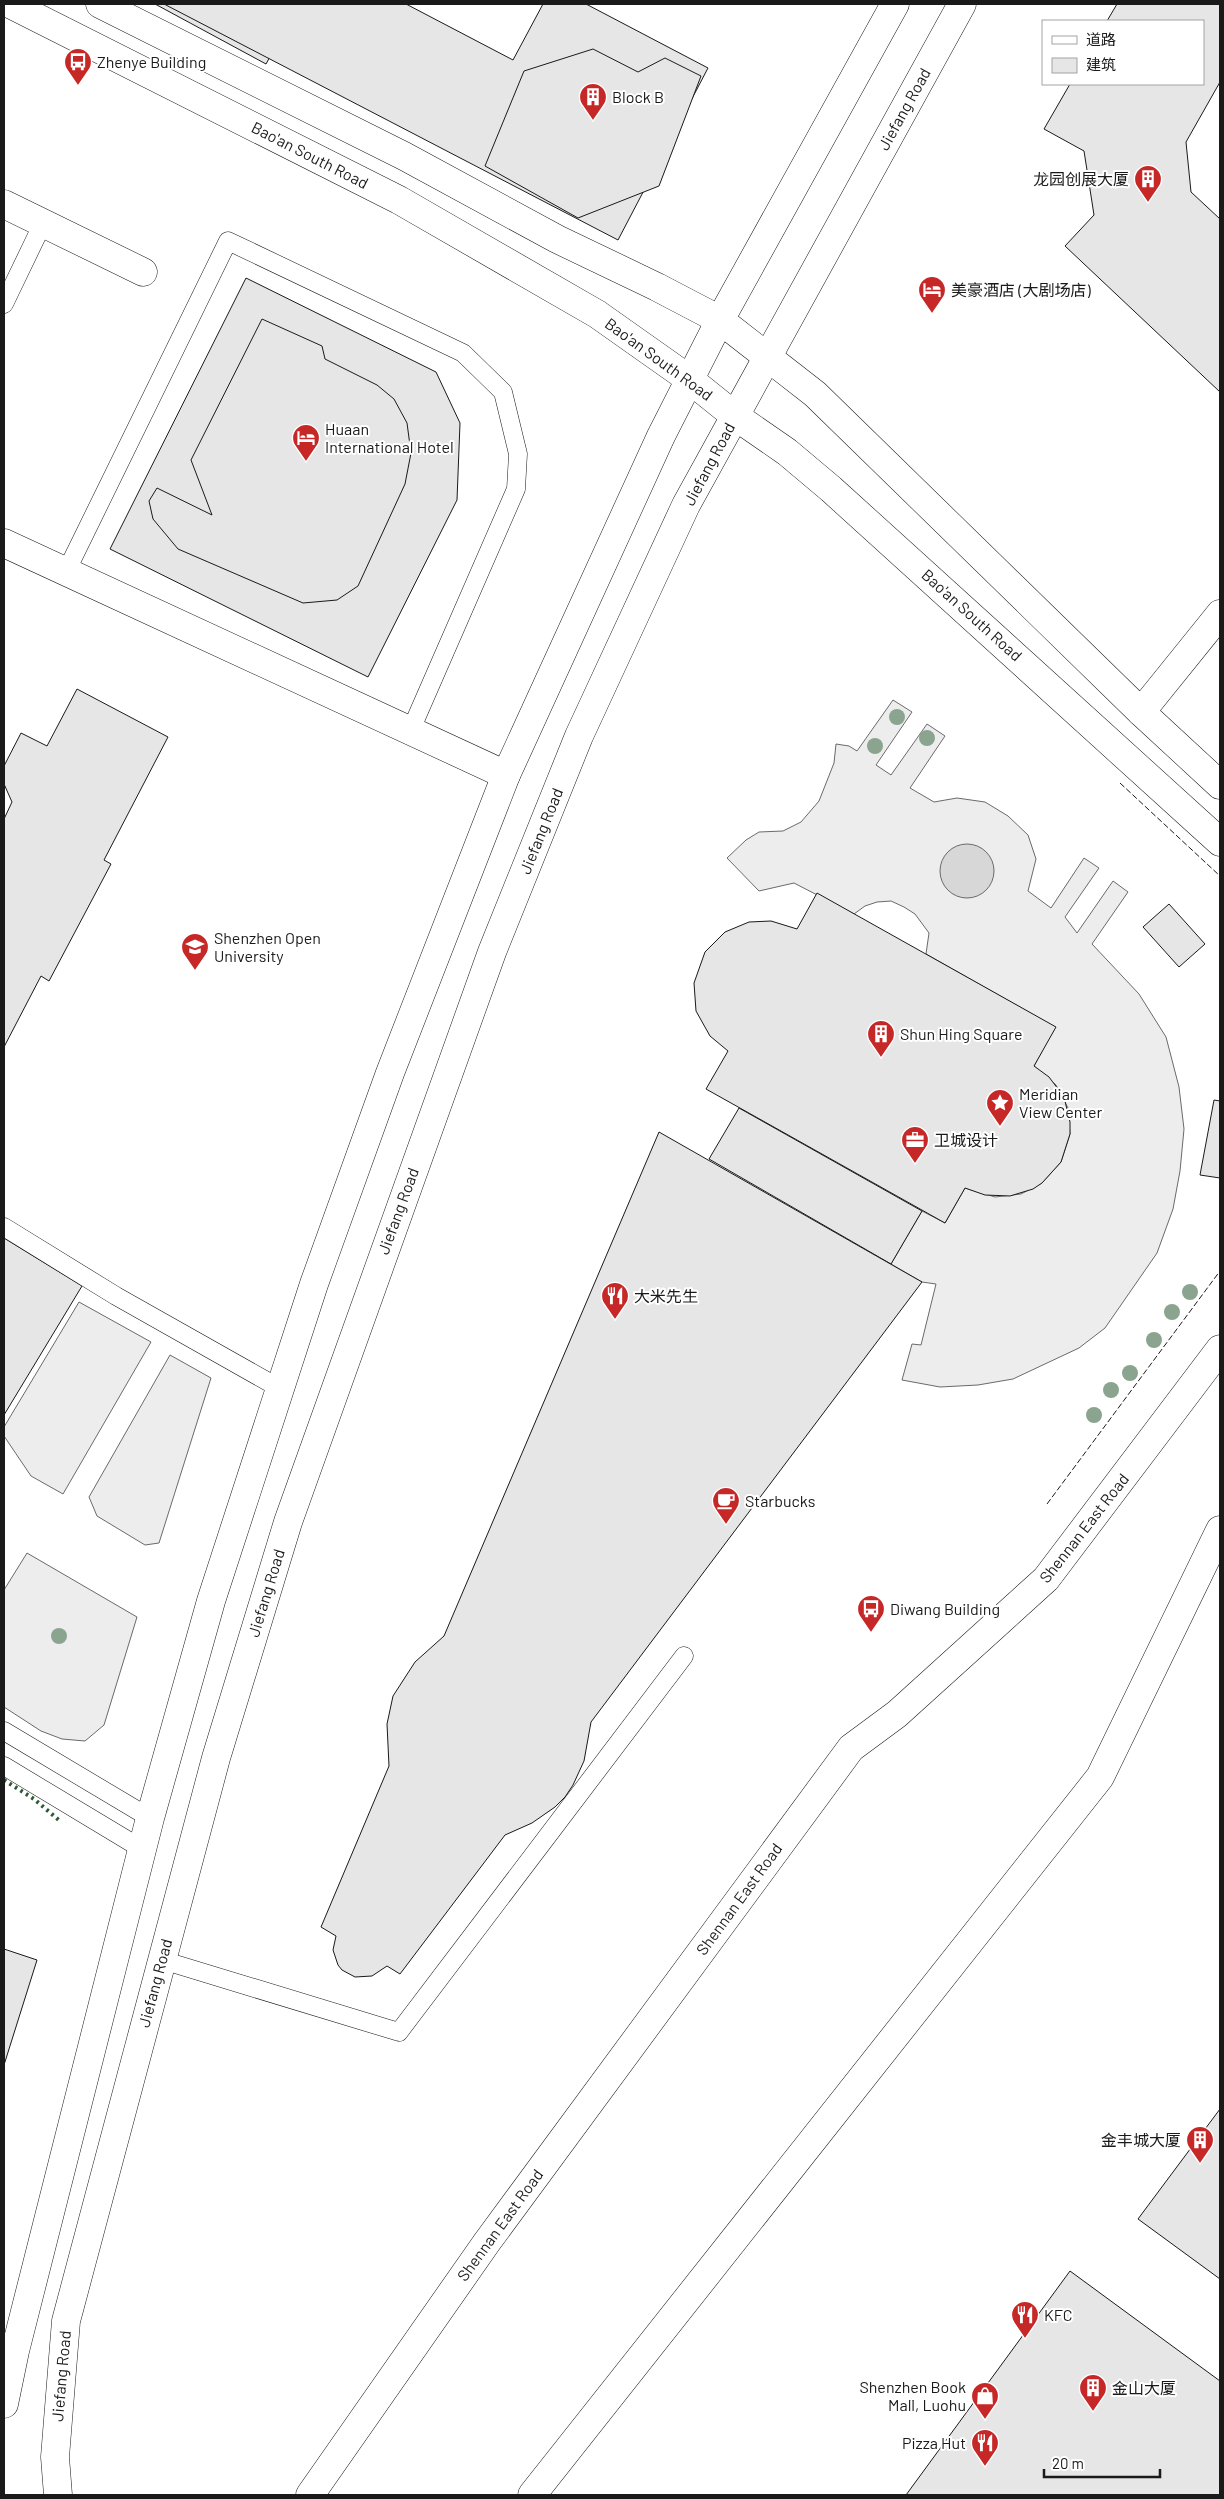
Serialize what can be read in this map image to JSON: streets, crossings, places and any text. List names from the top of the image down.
{
  "streets": {
    "street": ["Jiefang Road", "Bao'an South Road", "Shennan East Road"]
  },
  "crossings": [
    ["Jiefang Road", "Bao'an South Road"]
  ],
  "places": {
    "bus stop": ["Zhenye Building", "Diwang Building"],
    "building": [
      "Block B",
      "龙园创展大厦",
      "Shun Hing Square",
      "金丰城大厦",
      "金山大厦"
    ],
    "hotel": ["美豪酒店 (大剧场店)", "Huaan International Hotel"],
    "school or university": ["Shenzhen Open University"],
    "place": ["Meridian View Center"],
    "office": ["卫城设计"],
    "restaurant": ["大米先生", "KFC", "Pizza Hut"],
    "cafe": ["Starbucks"],
    "shop": ["Shenzhen Book Mall, Luohu"]
  },
  "legend": ["道路", "建筑"],
  "scale_bar": "20 m"
}
